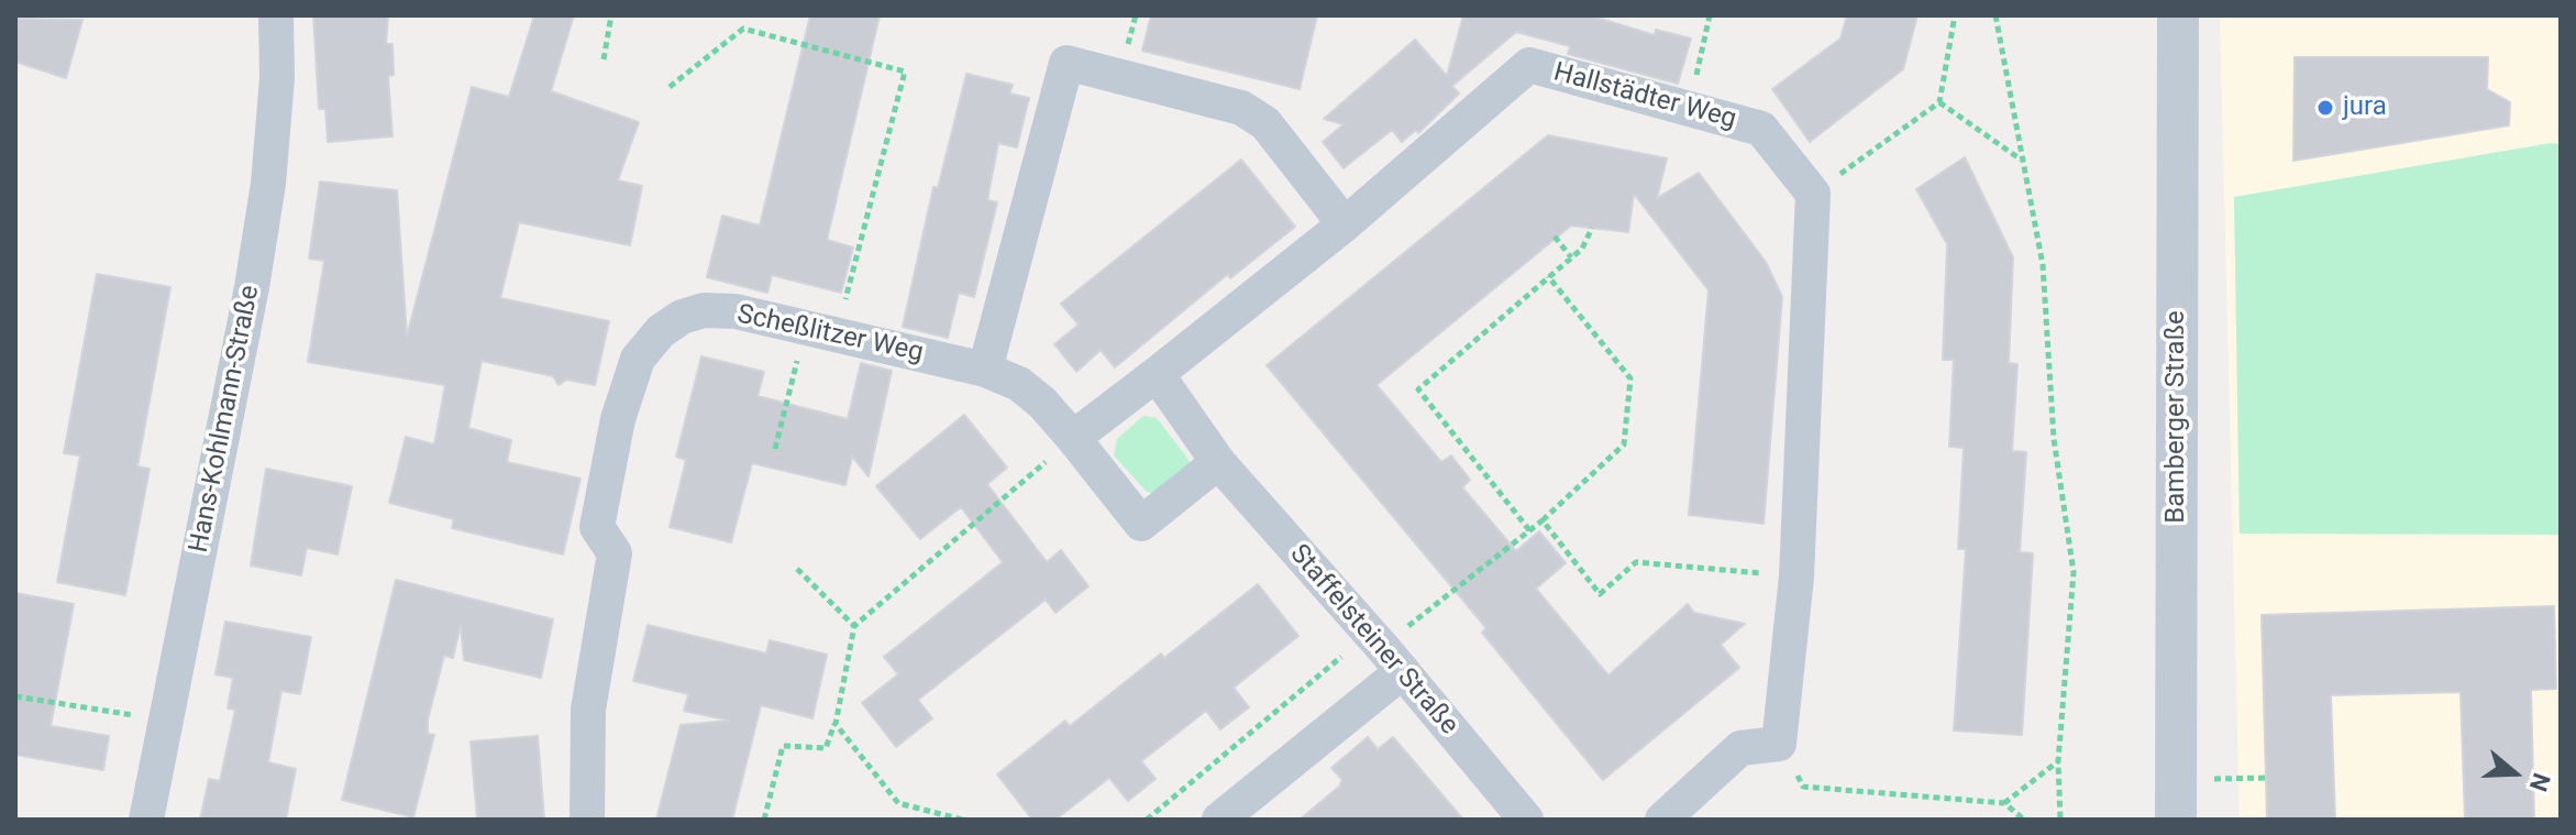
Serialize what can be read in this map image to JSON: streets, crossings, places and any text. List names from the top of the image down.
{
  "streets": {
    "street": [
      "Hallstädter Weg",
      "Scheßlitzer Weg",
      "Bamberger Straße",
      "Hans-Kohlmann-Straße",
      "Staffelsteiner Straße"
    ]
  },
  "crossings": [
    ["Hallstädter Weg", "Staffelsteiner Straße"]
  ],
  "places": ["jura"],
  "north": "right"
}
